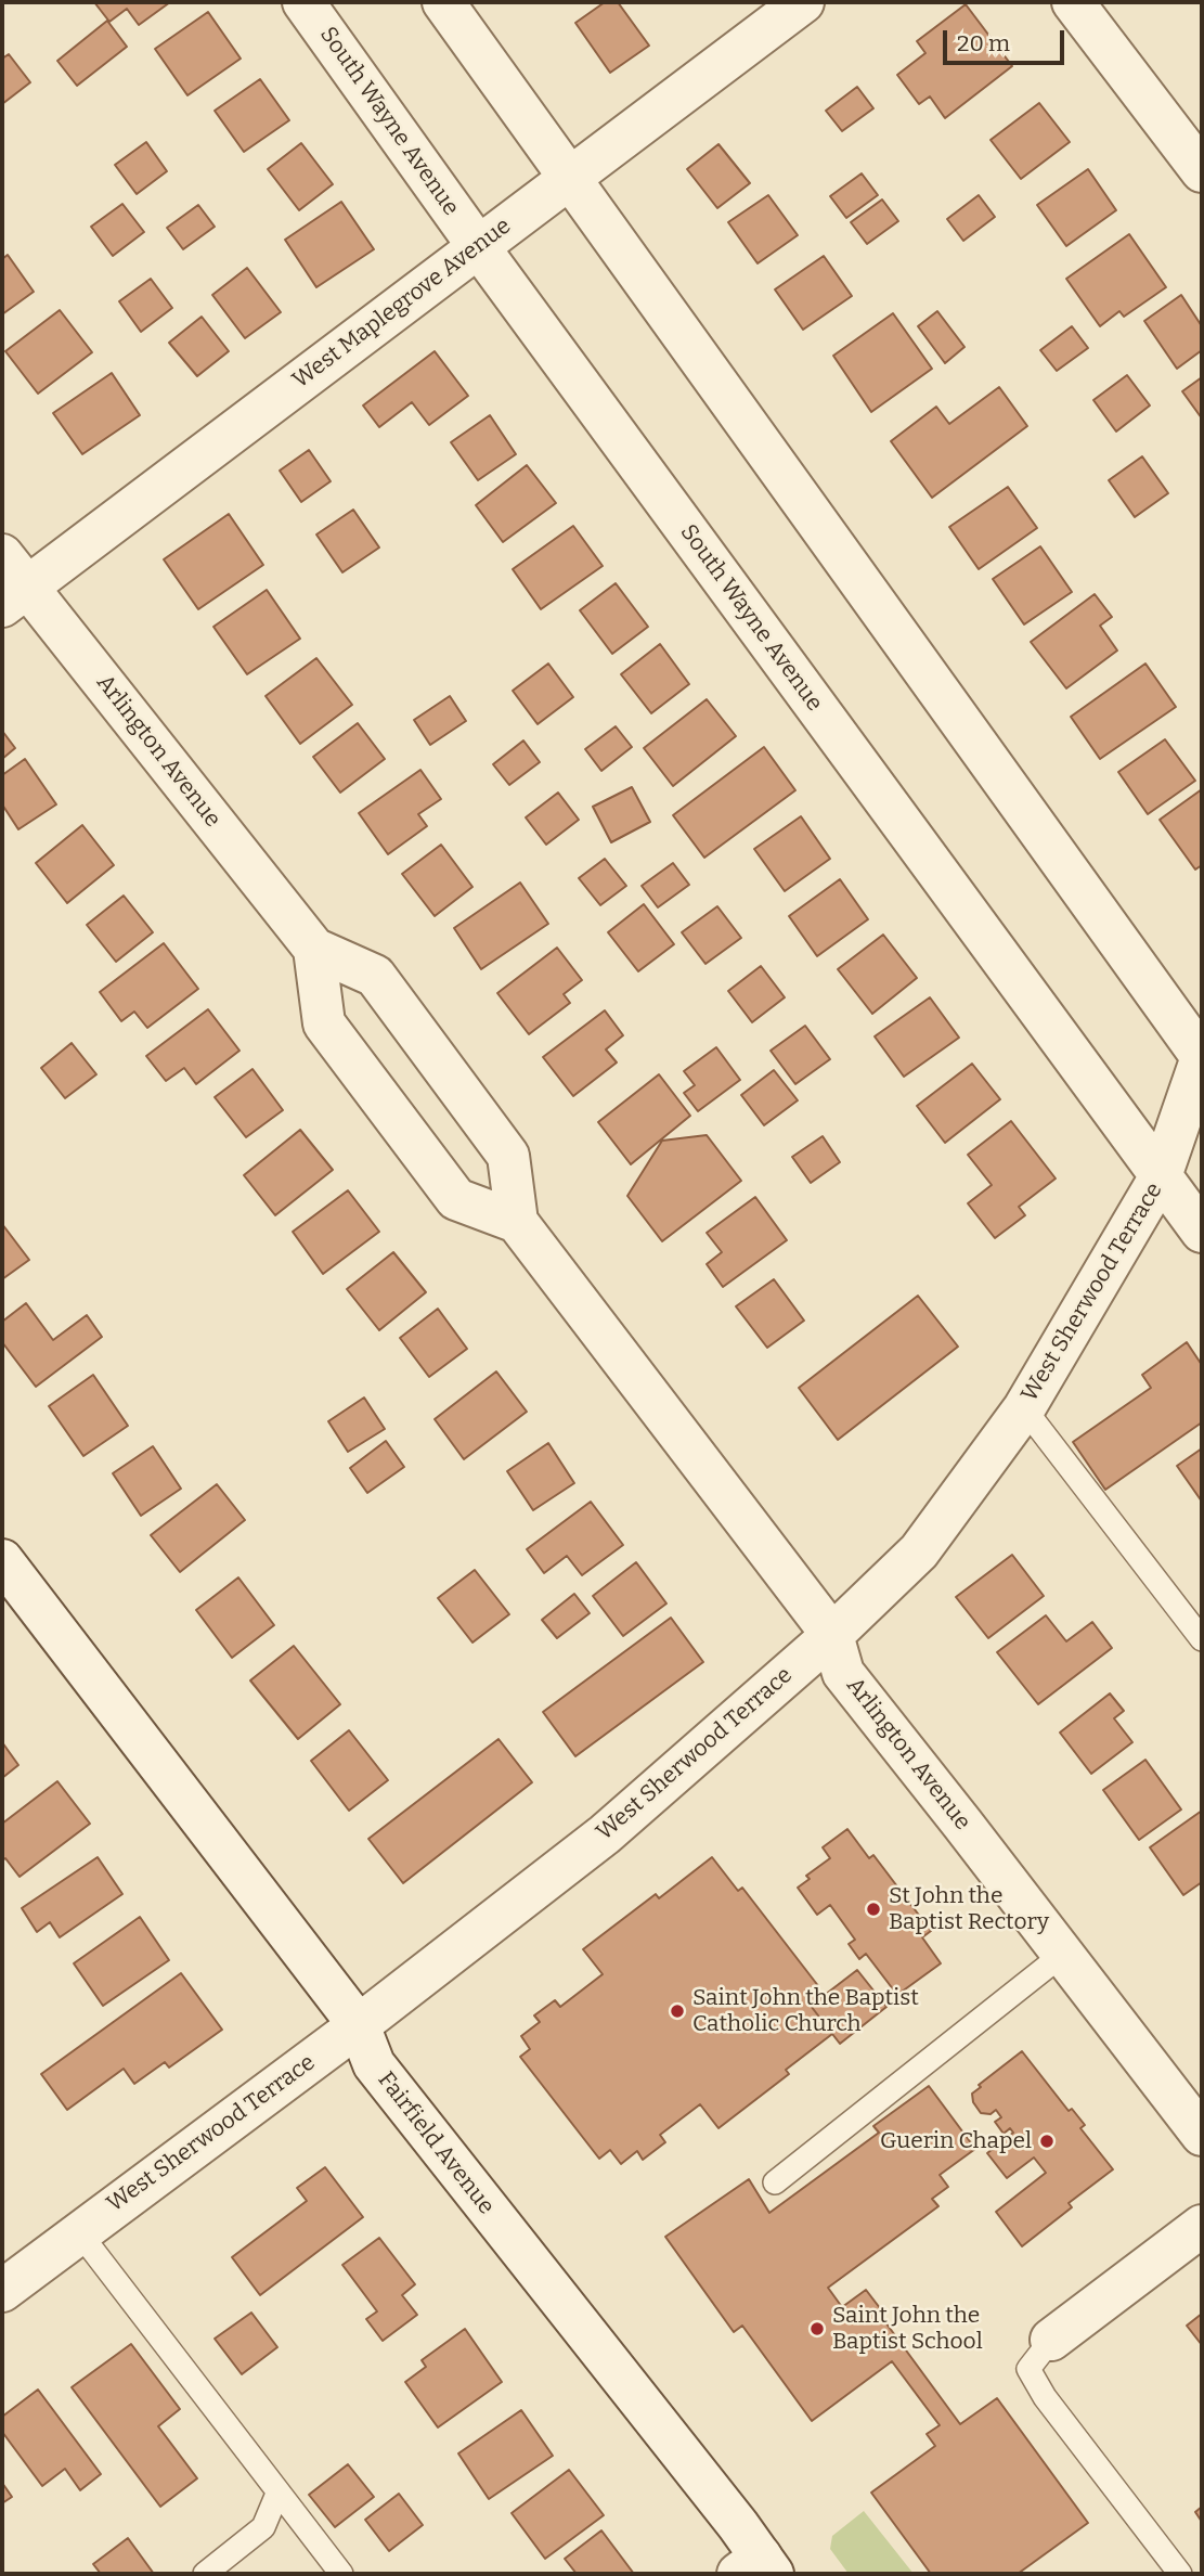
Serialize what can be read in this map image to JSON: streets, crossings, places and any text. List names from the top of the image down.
{
  "streets": {
    "street": [
      "South Wayne Avenue",
      "West Maplegrove Avenue",
      "Arlington Avenue",
      "West Sherwood Terrace",
      "Fairfield Avenue"
    ]
  },
  "crossings": [
    ["South Wayne Avenue", "West Maplegrove Avenue"],
    ["South Wayne Avenue", "West Sherwood Terrace"],
    ["West Maplegrove Avenue", "Arlington Avenue"],
    ["Arlington Avenue", "West Sherwood Terrace"],
    ["West Sherwood Terrace", "Fairfield Avenue"]
  ],
  "places": [
    "St John the Baptist Rectory",
    "Saint John the Baptist Catholic Church",
    "Guerin Chapel",
    "Saint John the Baptist School"
  ],
  "scale_bar": "20 m"
}
